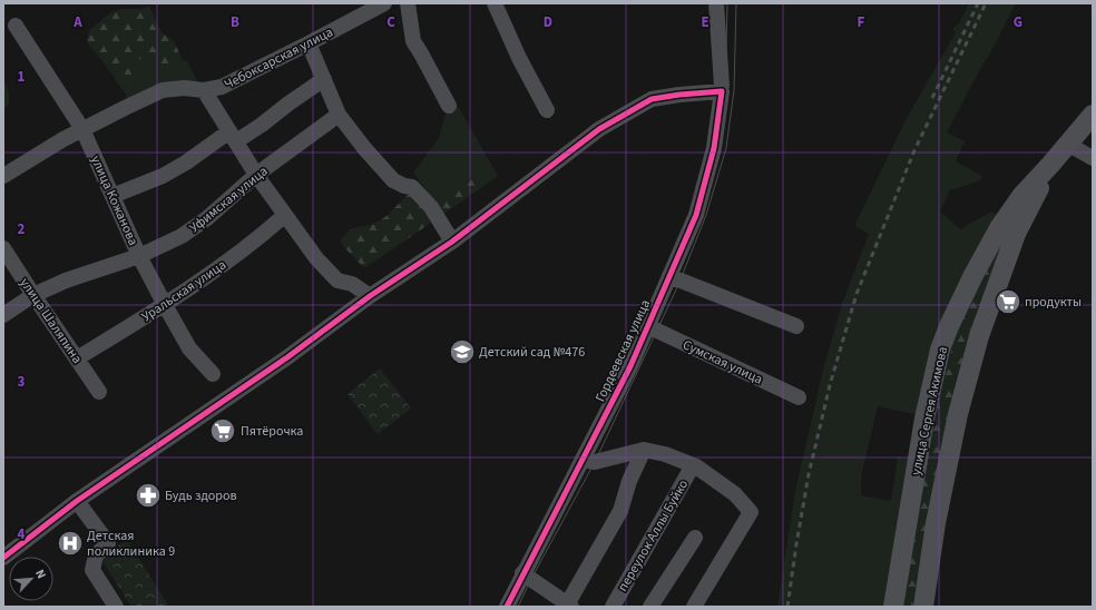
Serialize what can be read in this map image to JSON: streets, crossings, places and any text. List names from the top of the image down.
{
  "streets": {
    "main road": ["улица Сергея Акимова"],
    "street": [
      "Чебоксарская улица",
      "Уфимская улица",
      "улица Кожанова",
      "Уральская улица",
      "улица Шаляпина",
      "Гордеевская улица",
      "Сумская улица",
      "переулок Аллы Буйко"
    ]
  },
  "crossings": [
    ["Чебоксарская улица", "улица Кожанова"],
    ["Уфимская улица", "улица Кожанова"],
    ["Уфимская улица", "улица Шаляпина"],
    ["улица Кожанова", "Уральская улица"],
    ["Уральская улица", "улица Шаляпина"],
    ["Гордеевская улица", "Сумская улица"]
  ],
  "places": {
    "supermarket": ["продукты", "Пятёрочка"],
    "school or university": ["Детский сад №476"],
    "pharmacy": ["Будь здоров"],
    "hospital": ["Детская поликлиника 9"]
  },
  "north": "top right",
  "grid": {
    "columns": [
      "A",
      "B",
      "C",
      "D",
      "E",
      "F",
      "G"
    ],
    "rows": [
      "1",
      "2",
      "3",
      "4"
    ]
  }
}
